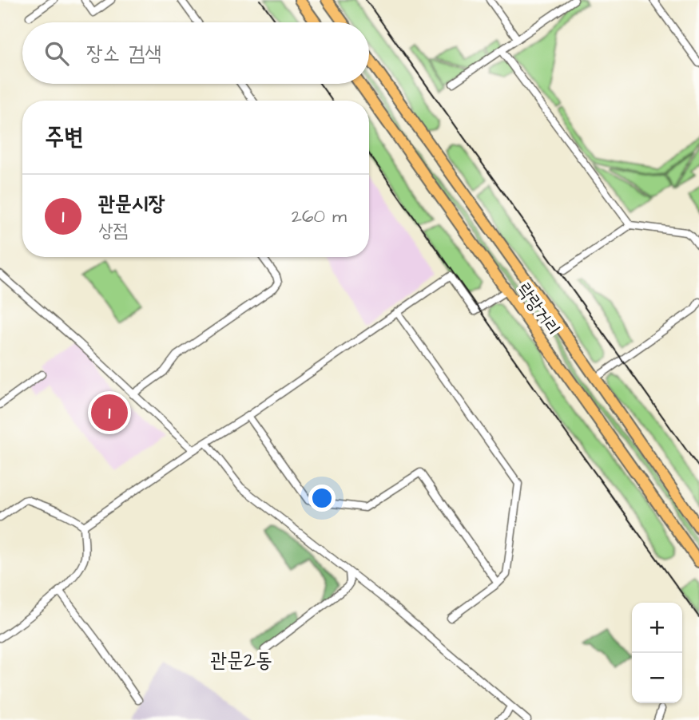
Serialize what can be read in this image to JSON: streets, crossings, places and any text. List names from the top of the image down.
{
  "streets": {
    "main road": ["락랑거리"]
  },
  "districts": ["관문2동"],
  "page": {
    "search": "장소 검색",
    "heading": "주변",
    "list": [
      {
        "mark": "1",
        "name": "관문시장",
        "note": "상점",
        "value": "260 m"
      }
    ],
    "pins": "1",
    "map_buttons": ["+", "−"]
  }
}
